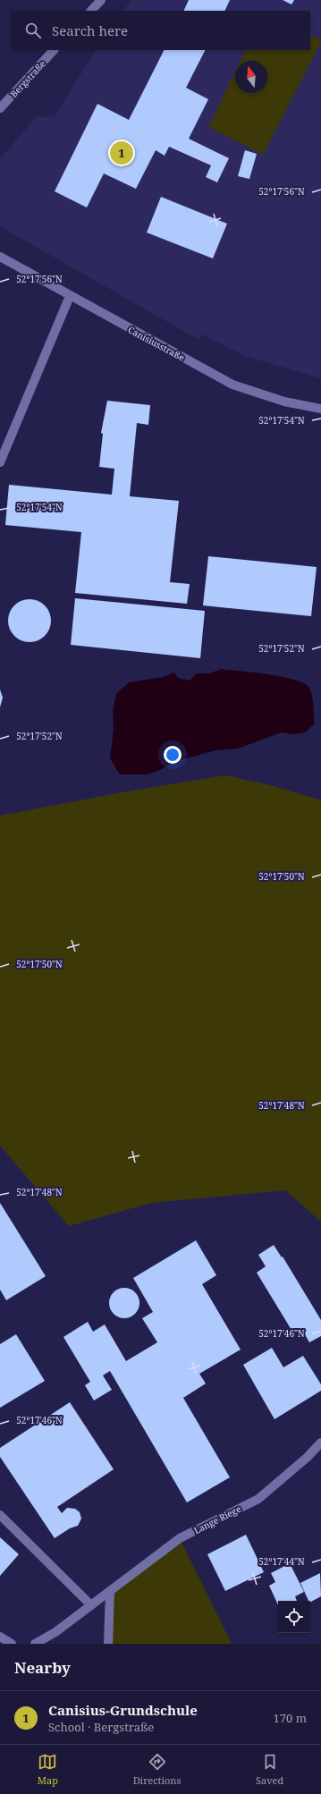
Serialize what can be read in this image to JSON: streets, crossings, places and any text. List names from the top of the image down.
{
  "streets": {
    "street": ["Bergstraße", "Canisiusstraße", "Lange Riege"]
  },
  "north": "top",
  "page": {
    "search": "Search here",
    "pins": "1",
    "heading": "Nearby",
    "list": [
      {
        "mark": "1",
        "name": "Canisius-Grundschule",
        "note": "School · Bergstraße",
        "value": "170 m"
      }
    ],
    "nav": ["Map", "Directions", "Saved"]
  },
  "coordinates": [
    "52°17'56\"N",
    "52°17'54\"N",
    "52°17'52\"N",
    "52°17'50\"N",
    "52°17'48\"N",
    "52°17'46\"N",
    "52°17'44\"N"
  ]
}
